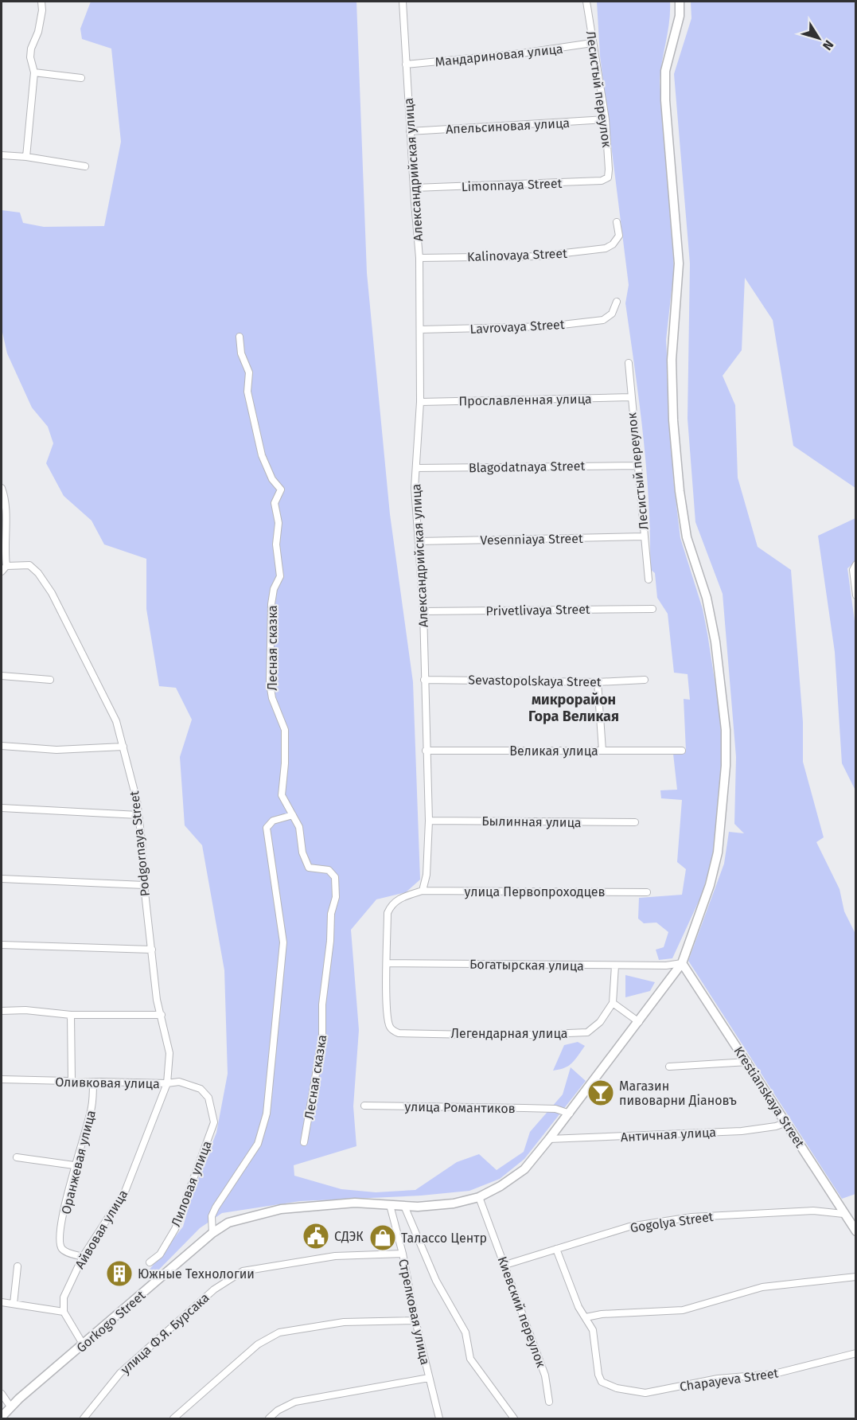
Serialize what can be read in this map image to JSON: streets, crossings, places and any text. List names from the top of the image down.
{
  "streets": {
    "main road": ["Krestianskaya Street", "Gorkogo Street"],
    "street": [
      "Мандариновая улица",
      "Лесистый переулок",
      "Апельсиновая улица",
      "Александрийская улица",
      "Limonnaya Street",
      "Kalinovaya Street",
      "Lavrovaya Street",
      "Прославленная улица",
      "Blagodatnaya Street",
      "Vesenniaya Street",
      "Privetlivaya Street",
      "Лесная сказка",
      "Sevastopolskaya Street",
      "Великая улица",
      "Былинная улица",
      "Podgornaya Street",
      "улица Первопроходцев",
      "Богатырская улица",
      "Легендарная улица",
      "Оливковая улица",
      "улица Романтиков",
      "Античная улица",
      "Оранжевая улица",
      "Лиловая улица",
      "Gogolya Street",
      "Айвовая улица",
      "Стрелковая улица",
      "Киевский переулок",
      "улица Ф.Я. Бурсака",
      "Chapayeva Street"
    ]
  },
  "crossings": [
    ["Мандариновая улица", "Лесистый переулок"],
    ["Мандариновая улица", "Александрийская улица"],
    ["Лесистый переулок", "Апельсиновая улица"],
    ["Лесистый переулок", "Limonnaya Street"],
    ["Лесистый переулок", "Прославленная улица"],
    ["Лесистый переулок", "Blagodatnaya Street"],
    ["Лесистый переулок", "Vesenniaya Street"],
    ["Апельсиновая улица", "Александрийская улица"],
    ["Александрийская улица", "Limonnaya Street"],
    ["Александрийская улица", "Kalinovaya Street"],
    ["Александрийская улица", "Lavrovaya Street"],
    ["Александрийская улица", "Прославленная улица"],
    ["Александрийская улица", "Blagodatnaya Street"],
    ["Александрийская улица", "Vesenniaya Street"],
    ["Александрийская улица", "Privetlivaya Street"],
    ["Александрийская улица", "Sevastopolskaya Street"],
    ["Александрийская улица", "Великая улица"],
    ["Александрийская улица", "Былинная улица"],
    ["Александрийская улица", "улица Первопроходцев"],
    ["Podgornaya Street", "Оливковая улица"],
    ["Podgornaya Street", "Айвовая улица"],
    ["Богатырская улица", "Легендарная улица"],
    ["Богатырская улица", "Krestianskaya Street"],
    ["Богатырская улица", "Gorkogo Street"],
    ["Оливковая улица", "Оранжевая улица"],
    ["Оливковая улица", "Лиловая улица"],
    ["Оливковая улица", "Айвовая улица"],
    ["Krestianskaya Street", "Античная улица"],
    ["Krestianskaya Street", "Gogolya Street"],
    ["Krestianskaya Street", "Gorkogo Street"],
    ["улица Романтиков", "Gorkogo Street"],
    ["Античная улица", "Gorkogo Street"],
    ["Оранжевая улица", "Айвовая улица"],
    ["Gogolya Street", "Киевский переулок"],
    ["Стрелковая улица", "Gorkogo Street"],
    ["Стрелковая улица", "улица Ф.Я. Бурсака"],
    ["Киевский переулок", "Gorkogo Street"]
  ],
  "districts": ["микрорайон Гора Великая"],
  "places": {
    "bar": ["Магазин пивоварни Дiановъ"],
    "public building": ["СДЭК"],
    "shop": ["Талассо Центр"],
    "building": ["Южные Технологии"]
  },
  "north": "bottom right"
}
